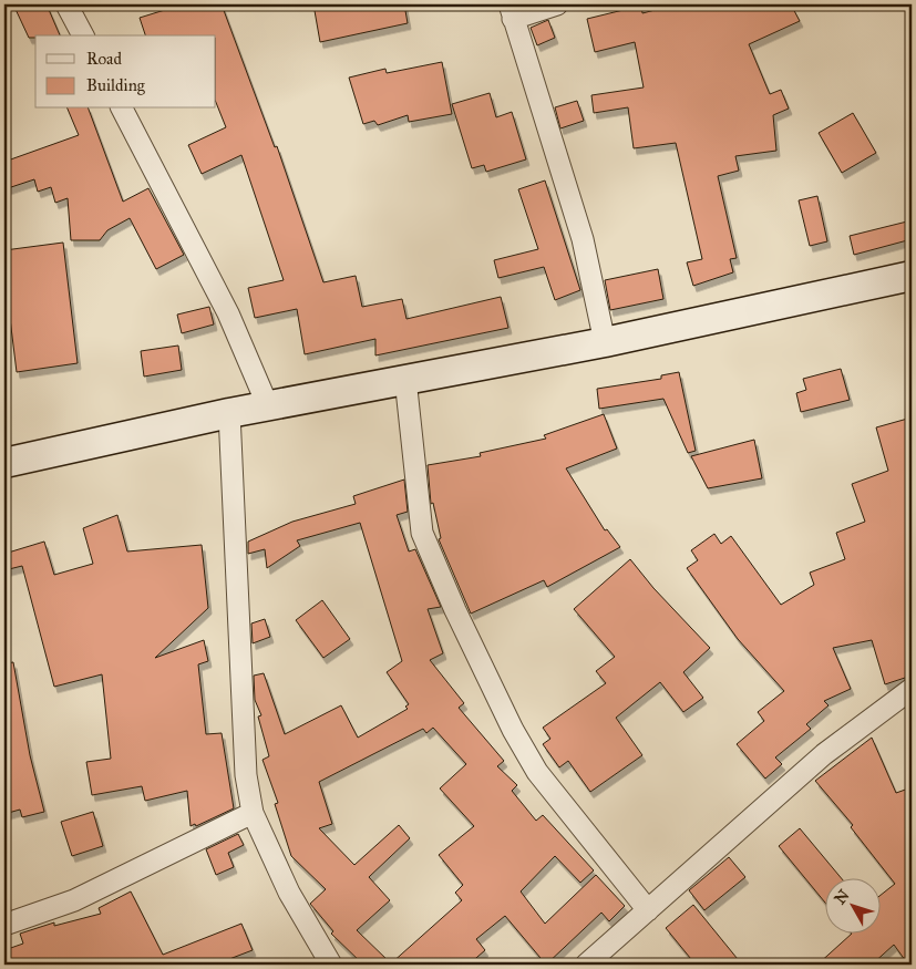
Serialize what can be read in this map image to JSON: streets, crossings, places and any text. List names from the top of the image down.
{
  "legend": ["Road", "Building"],
  "north": "top left"
}
